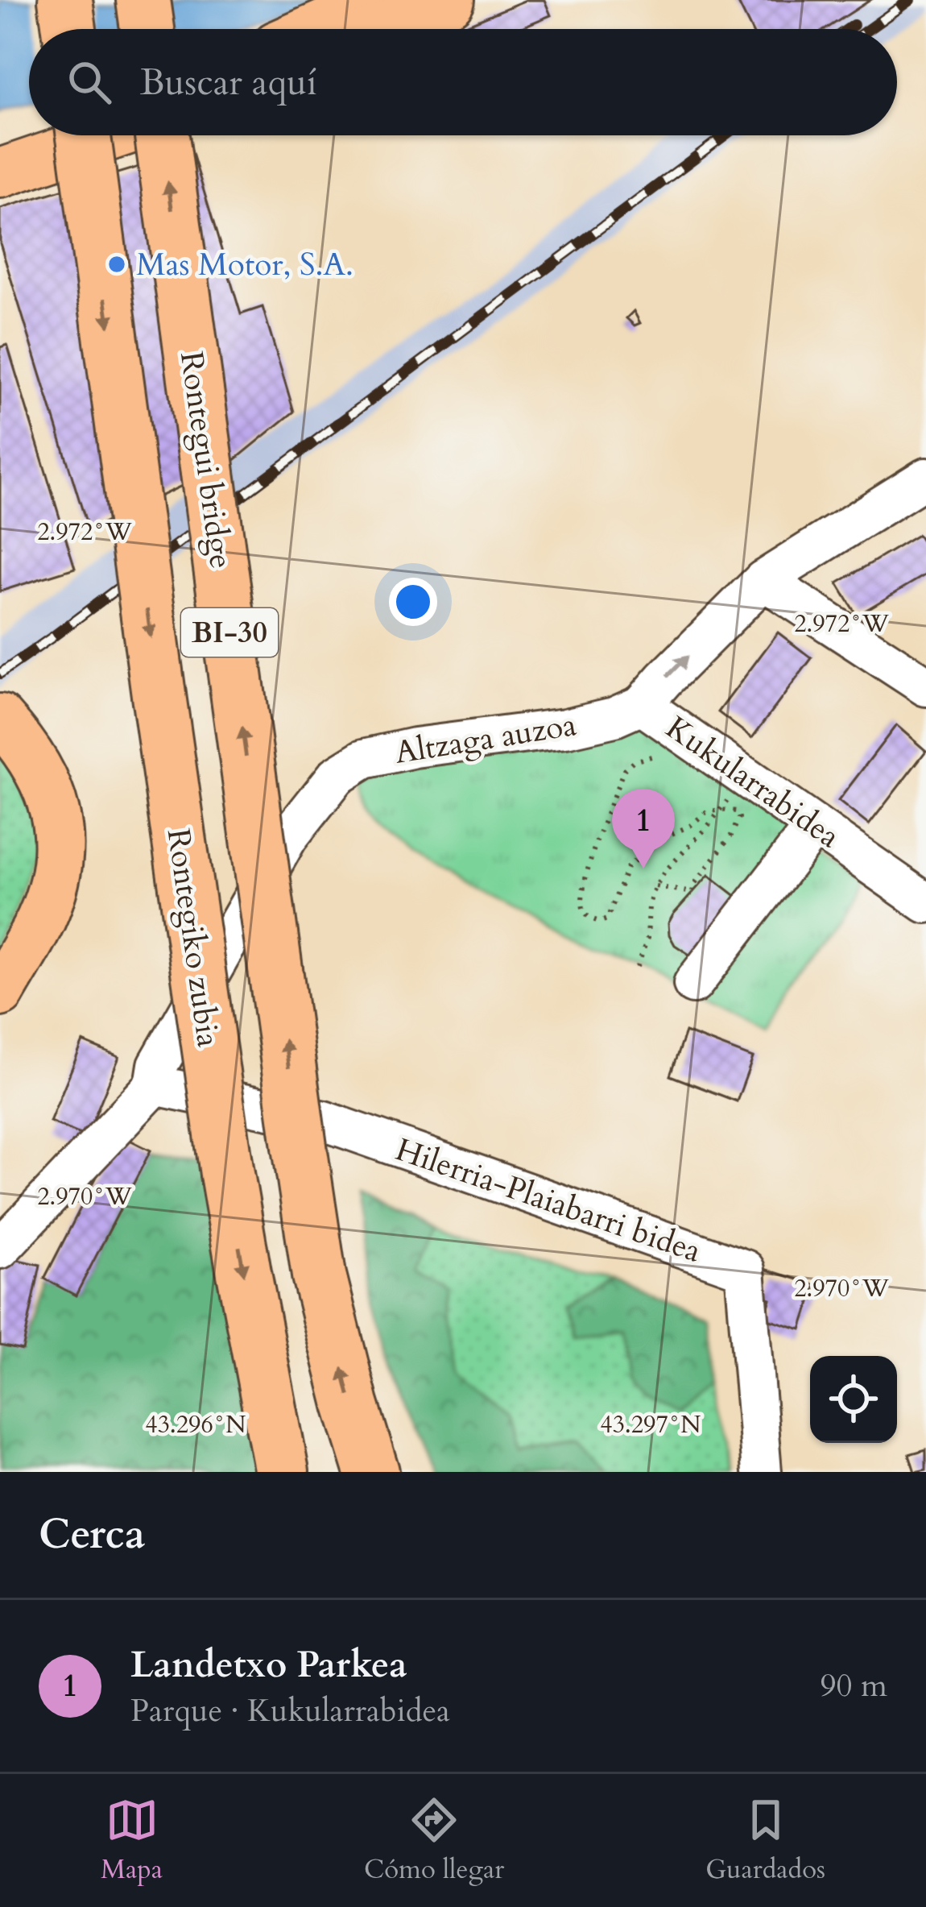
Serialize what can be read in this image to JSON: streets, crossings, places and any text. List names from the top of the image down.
{
  "streets": {
    "highway": ["Rontegui bridge", "BI-30", "Rontegiko zubia"],
    "street": ["Altzaga auzoa", "Kukularrabidea", "Hilerria-Plaiabarri bidea"]
  },
  "crossings": [
    ["BI-30", "Rontegiko zubia"],
    ["Altzaga auzoa", "Kukularrabidea"],
    ["Altzaga auzoa", "Hilerria-Plaiabarri bidea"]
  ],
  "one_way": ["Rontegui bridge", "Rontegiko zubia"],
  "places": ["Mas Motor, S.A."],
  "page": {
    "search": "Buscar aquí",
    "pins": "1",
    "heading": "Cerca",
    "list": [
      {
        "mark": "1",
        "name": "Landetxo Parkea",
        "note": "Parque · Kukularrabidea",
        "value": "90 m"
      }
    ],
    "nav": ["Mapa", "Cómo llegar", "Guardados"]
  },
  "coordinates": [
    "2.972°W",
    "2.970°W",
    "43.296°N",
    "43.297°N"
  ]
}
